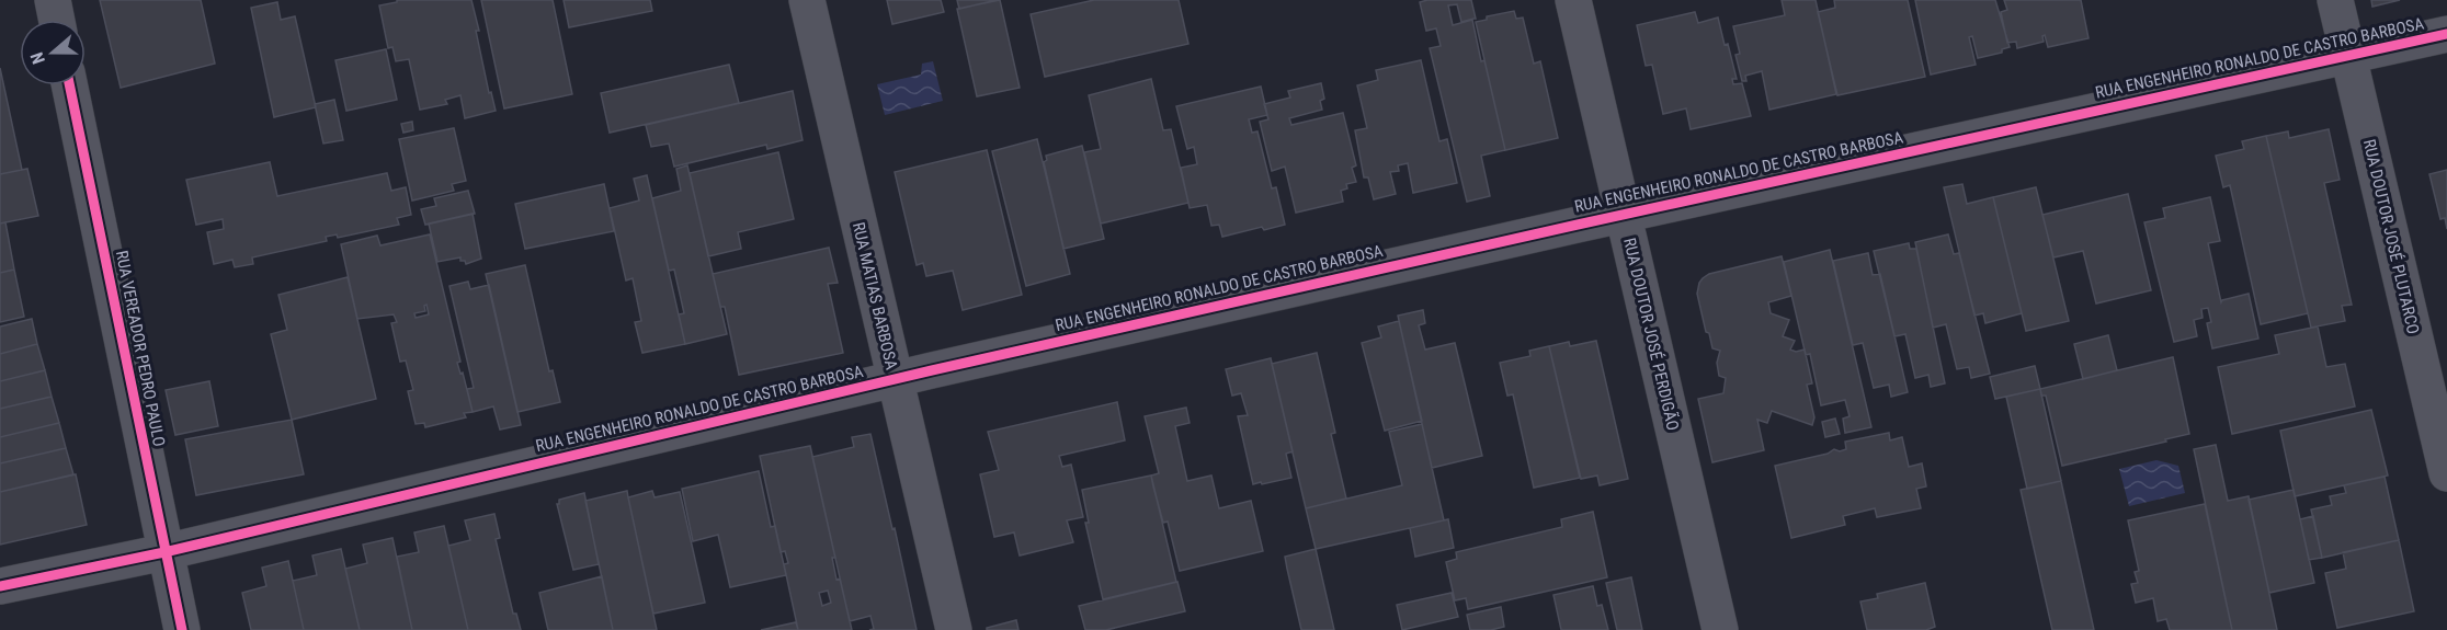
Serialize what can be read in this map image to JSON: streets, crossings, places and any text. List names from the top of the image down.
{
  "streets": {
    "street": [
      "RUA ENGENHEIRO RONALDO DE CASTRO BARBOSA",
      "RUA DOUTOR JOSÉ PLUTARCO",
      "RUA MATIAS BARBOSA",
      "RUA DOUTOR JOSÉ PERDIGÃO",
      "RUA VEREADOR PEDRO PAULO"
    ]
  },
  "crossings": [
    ["RUA ENGENHEIRO RONALDO DE CASTRO BARBOSA", "RUA DOUTOR JOSÉ PLUTARCO"],
    ["RUA ENGENHEIRO RONALDO DE CASTRO BARBOSA", "RUA MATIAS BARBOSA"],
    ["RUA ENGENHEIRO RONALDO DE CASTRO BARBOSA", "RUA DOUTOR JOSÉ PERDIGÃO"],
    ["RUA ENGENHEIRO RONALDO DE CASTRO BARBOSA", "RUA VEREADOR PEDRO PAULO"]
  ],
  "north": "left"
}
